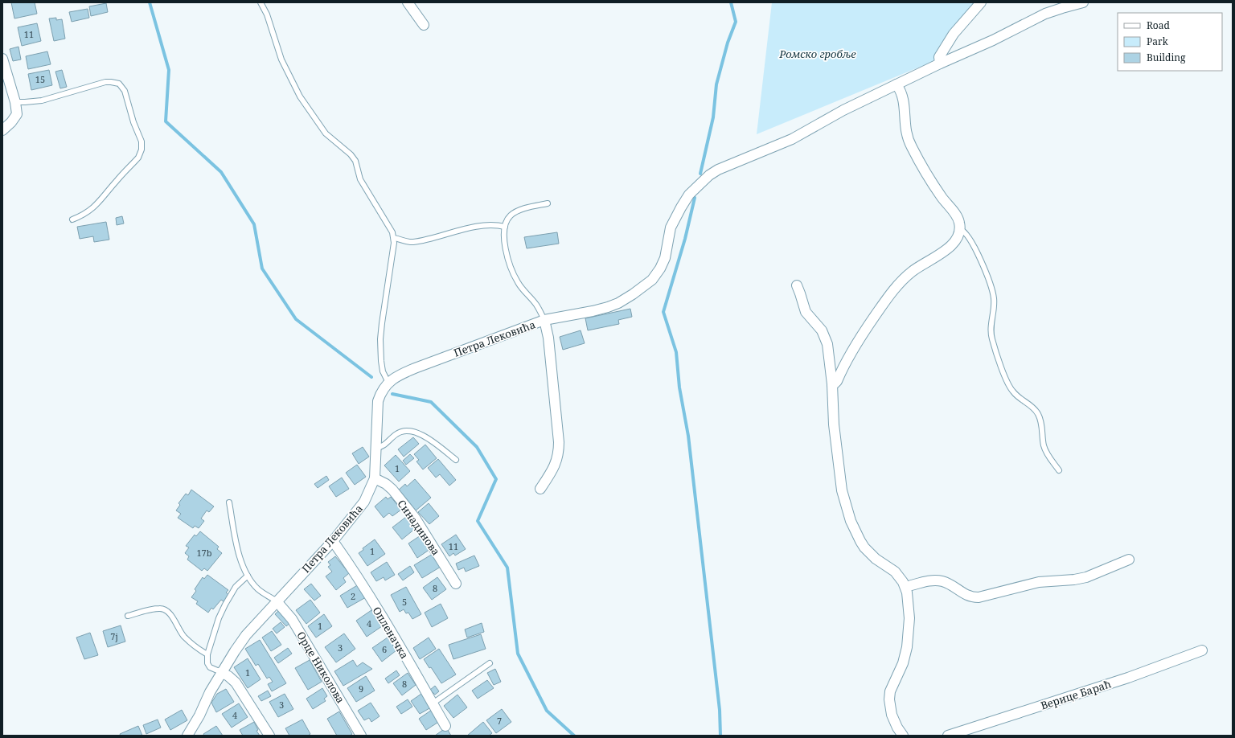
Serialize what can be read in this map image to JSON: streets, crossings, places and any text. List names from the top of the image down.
{
  "streets": {
    "street": [
      "Петра Лековића",
      "Синадинова",
      "Опленачка",
      "Орце Николова",
      "Верице Бараћ"
    ]
  },
  "crossings": [
    ["Петра Лековића", "Синадинова"],
    ["Петра Лековића", "Опленачка"],
    ["Петра Лековића", "Орце Николова"]
  ],
  "parks": ["Ромско гробље"],
  "house_numbers": [
    "11",
    "15",
    "1",
    "11",
    "1",
    "17b",
    "8",
    "2",
    "5",
    "4",
    "1",
    "7j",
    "3",
    "6",
    "1",
    "8",
    "9",
    "3",
    "4",
    "7"
  ],
  "legend": ["Road", "Park", "Building"]
}
